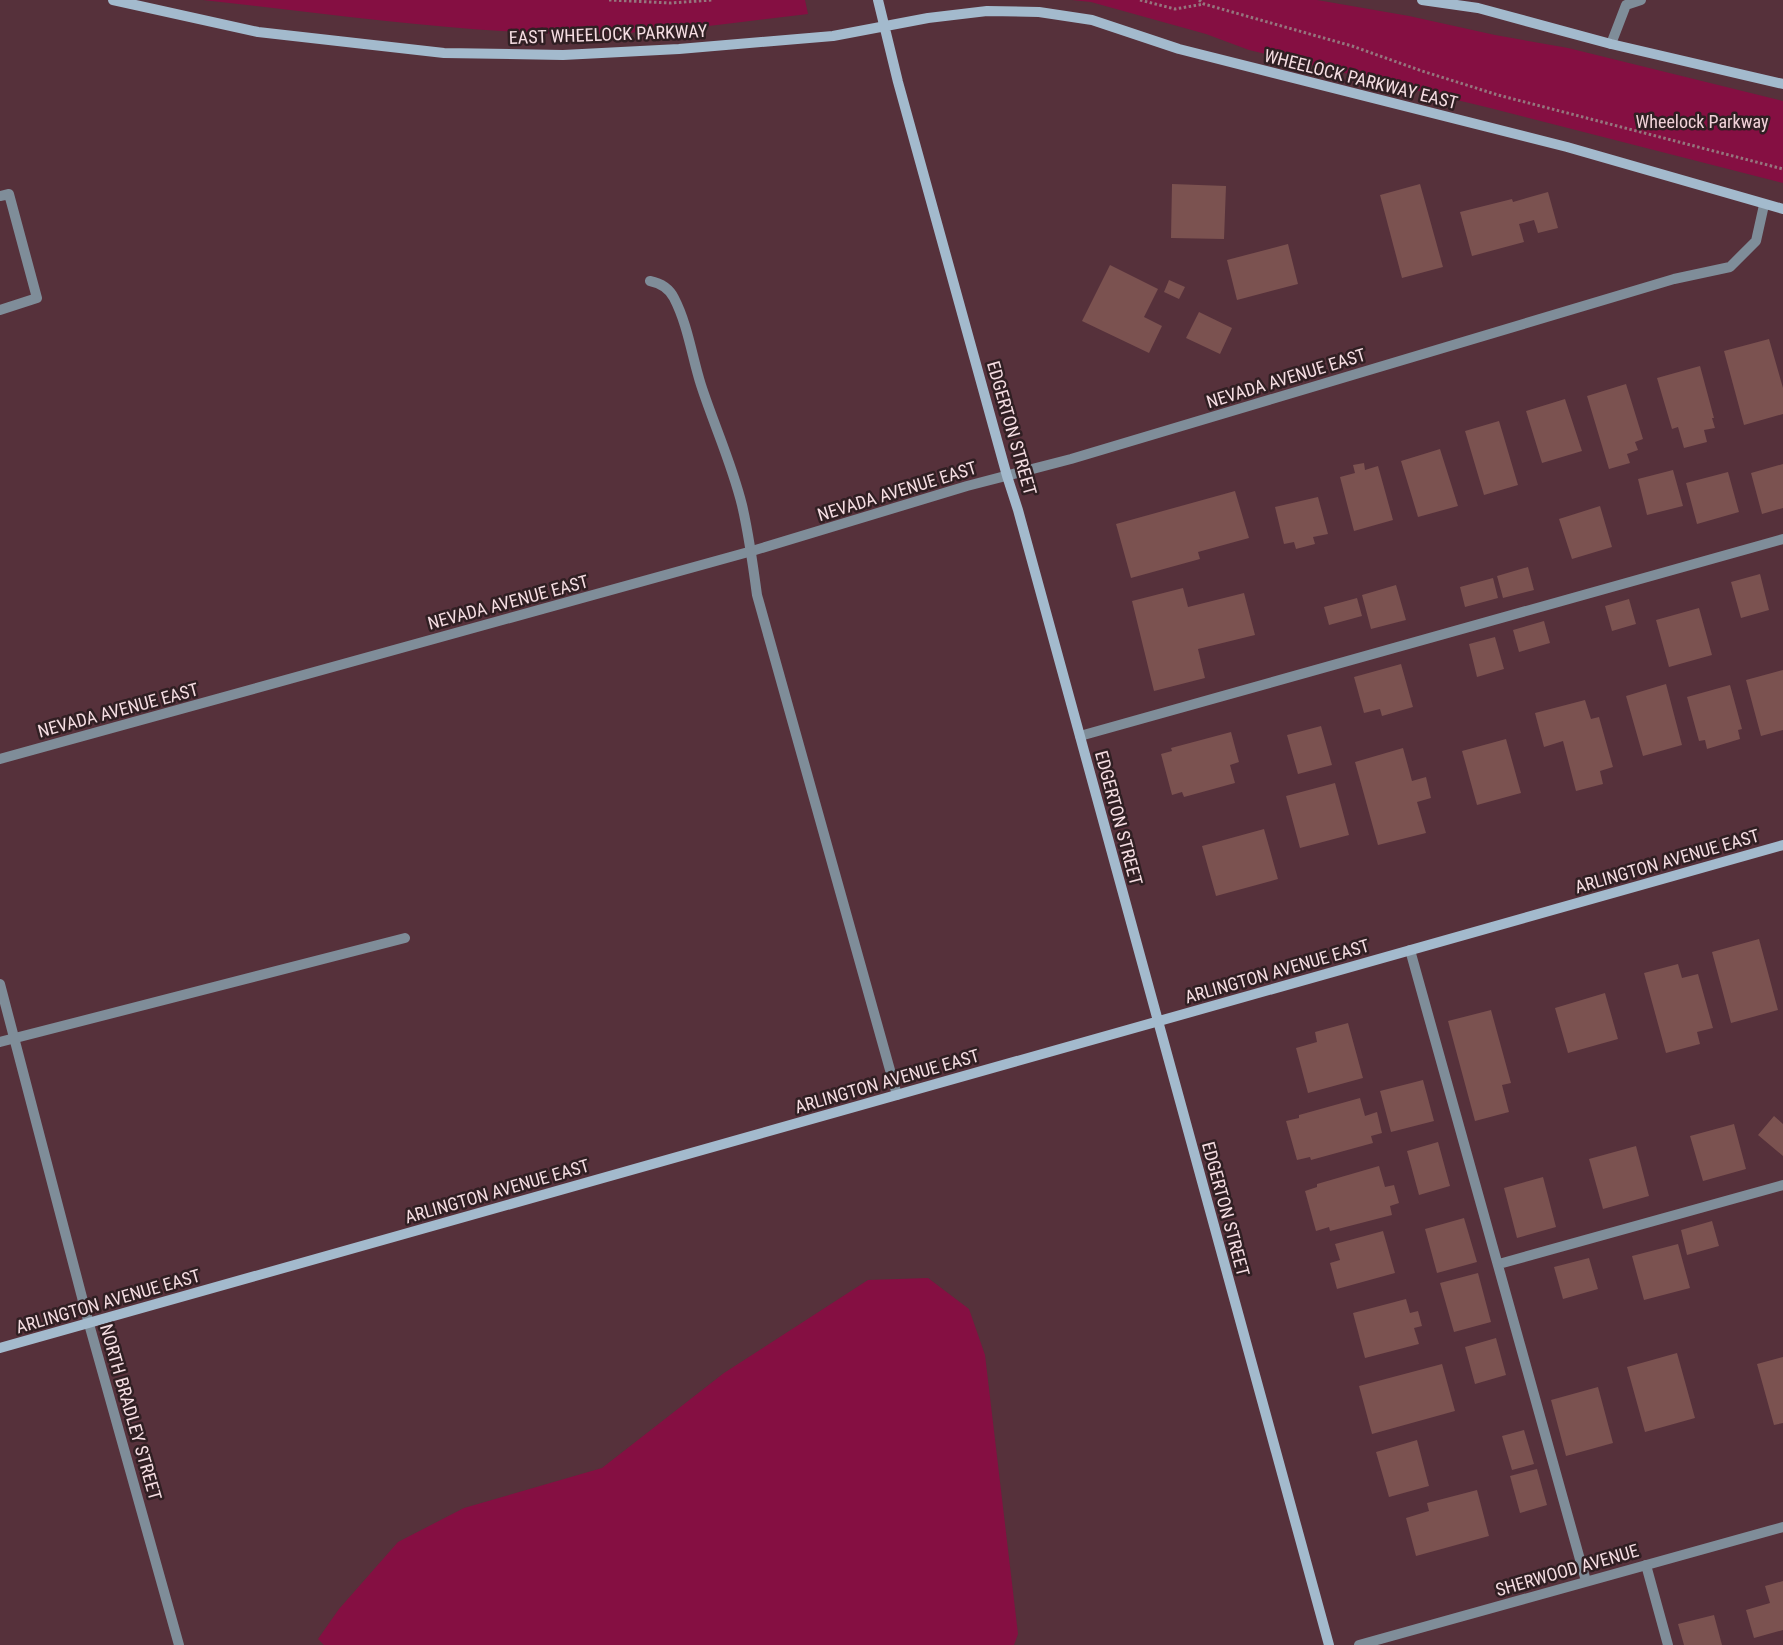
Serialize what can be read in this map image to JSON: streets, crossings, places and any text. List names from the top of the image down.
{
  "streets": {
    "street": [
      "EAST WHEELOCK PARKWAY",
      "WHEELOCK PARKWAY EAST",
      "NEVADA AVENUE EAST",
      "EDGERTON STREET",
      "ARLINGTON AVENUE EAST",
      "NORTH BRADLEY STREET",
      "SHERWOOD AVENUE"
    ]
  },
  "crossings": [
    ["EAST WHEELOCK PARKWAY", "WHEELOCK PARKWAY EAST"],
    ["EAST WHEELOCK PARKWAY", "EDGERTON STREET"],
    ["WHEELOCK PARKWAY EAST", "NEVADA AVENUE EAST"],
    ["NEVADA AVENUE EAST", "EDGERTON STREET"],
    ["EDGERTON STREET", "ARLINGTON AVENUE EAST"],
    ["ARLINGTON AVENUE EAST", "NORTH BRADLEY STREET"]
  ],
  "parks": ["Wheelock Parkway"]
}
